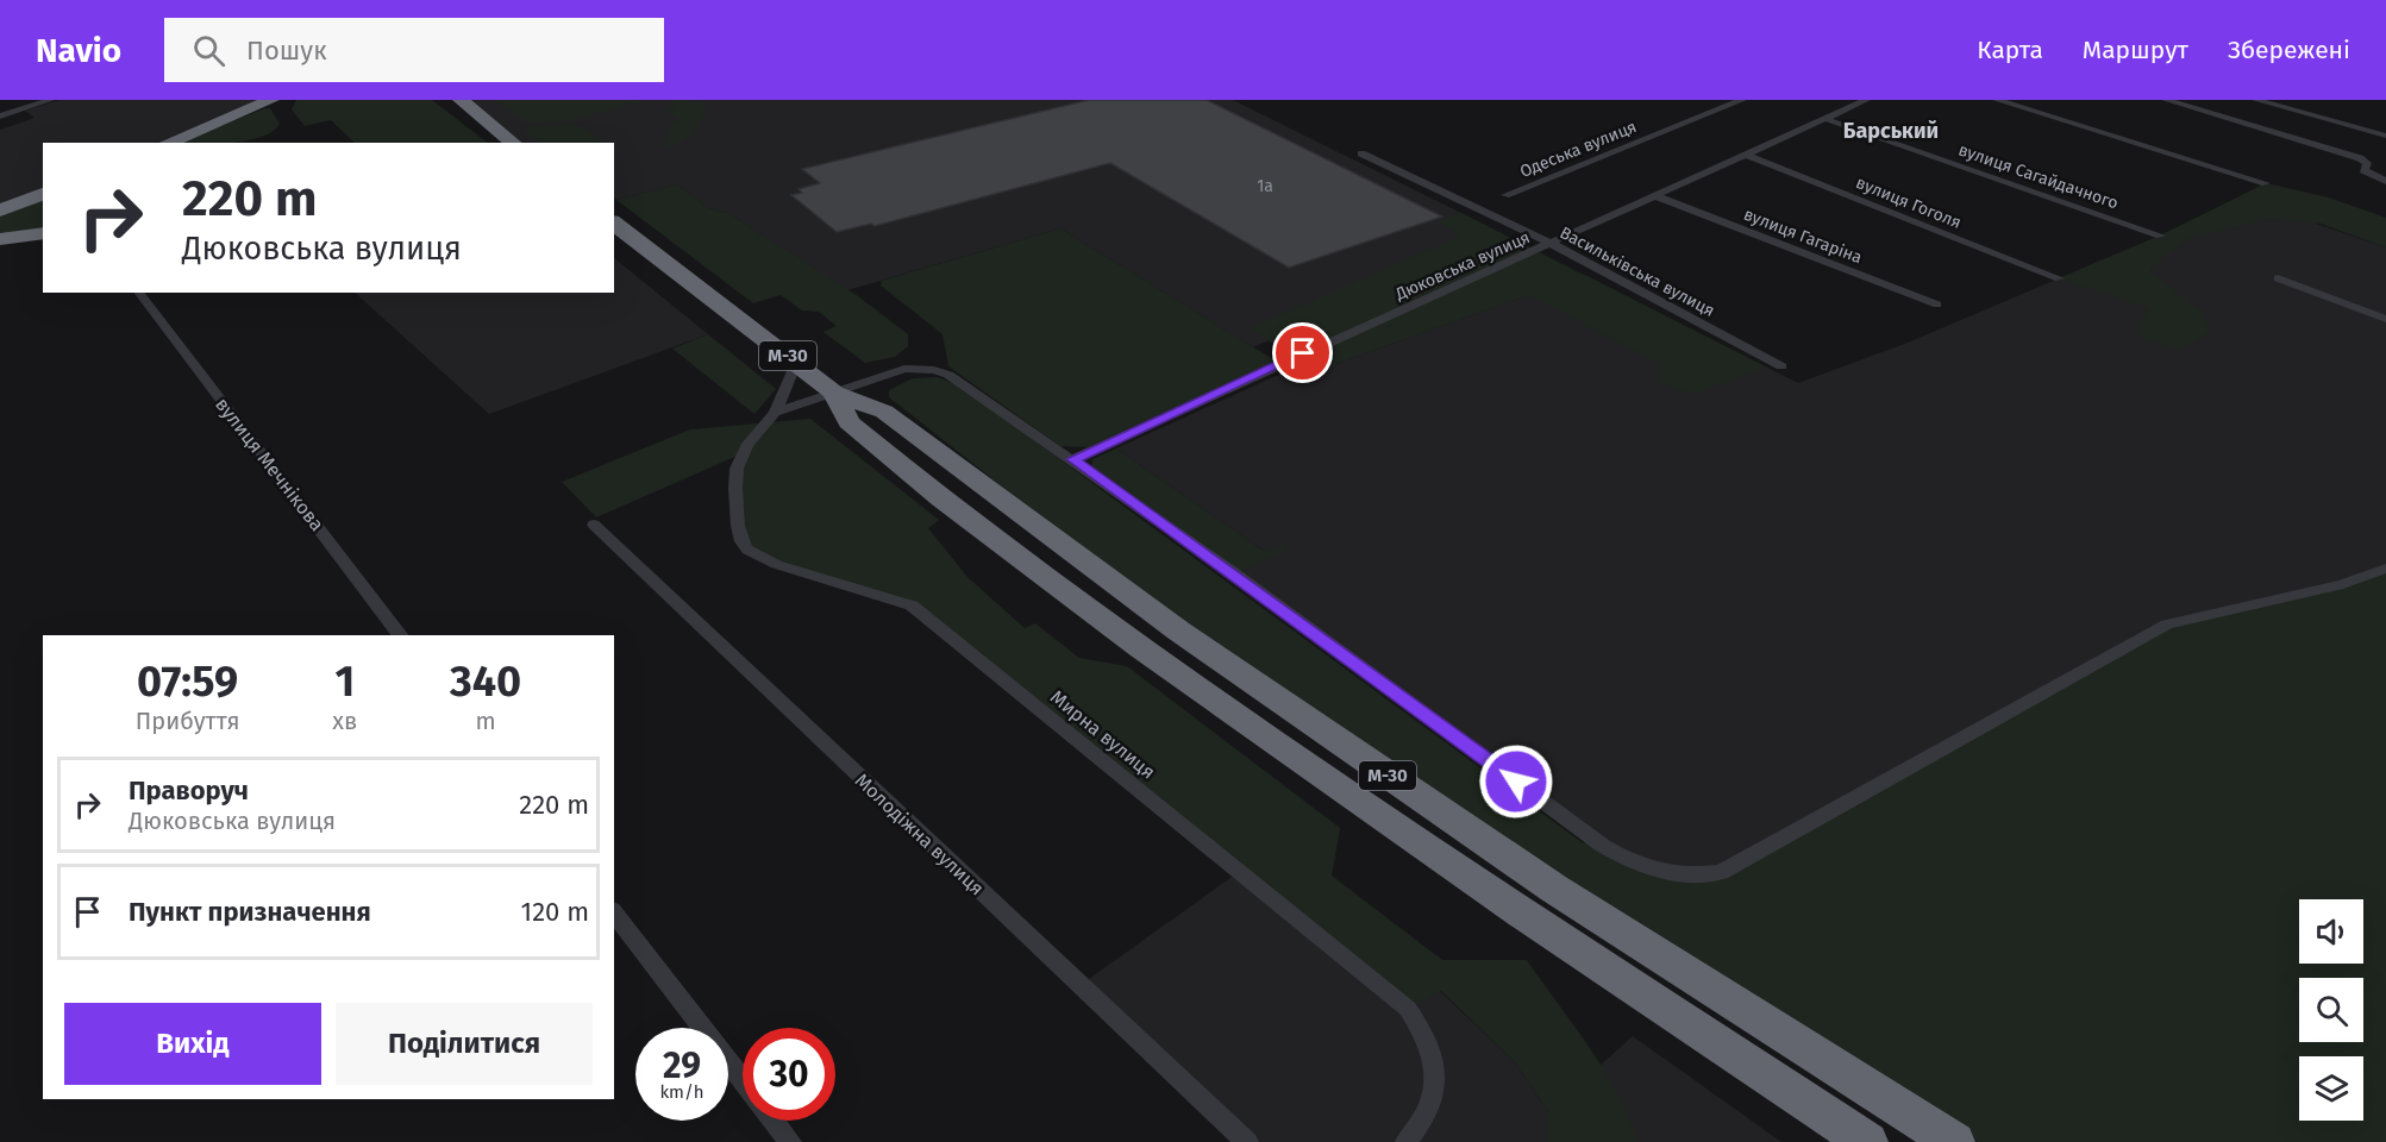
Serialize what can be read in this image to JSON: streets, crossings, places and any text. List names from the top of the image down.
{
  "streets": {
    "highway": ["М-30"],
    "street": [
      "Одеська вулиця",
      "вулиця Сагайдачного",
      "вулиця Гоголя",
      "вулиця Гагаріна",
      "Дюковська вулиця",
      "Васильківська вулиця",
      "вулиця Мечнікова",
      "Мирна вулиця",
      "Молодіжна вулиця"
    ]
  },
  "crossings": [
    ["вулиця Сагайдачного", "Дюковська вулиця"],
    ["вулиця Гоголя", "Дюковська вулиця"],
    ["вулиця Гагаріна", "Дюковська вулиця"],
    ["Дюковська вулиця", "Васильківська вулиця"]
  ],
  "districts": ["Барський"],
  "house_numbers": ["1а"],
  "page": {
    "header": "Navio",
    "search": "Пошук",
    "nav": ["Карта", "Маршрут", "Збережені"],
    "turn": ["220 m", "Дюковська вулиця"],
    "eta": [
      "07:59",
      "Прибуття",
      "1",
      "хв",
      "340",
      "m"
    ],
    "list": [
      {
        "name": "Праворуч",
        "note": "Дюковська вулиця",
        "value": "220 m"
      },
      {
        "name": "Пункт призначення",
        "value": "120 m"
      }
    ],
    "buttons": ["Вихід", "Поділитися"],
    "speed": "29 km/h",
    "limit": "30"
  }
}
